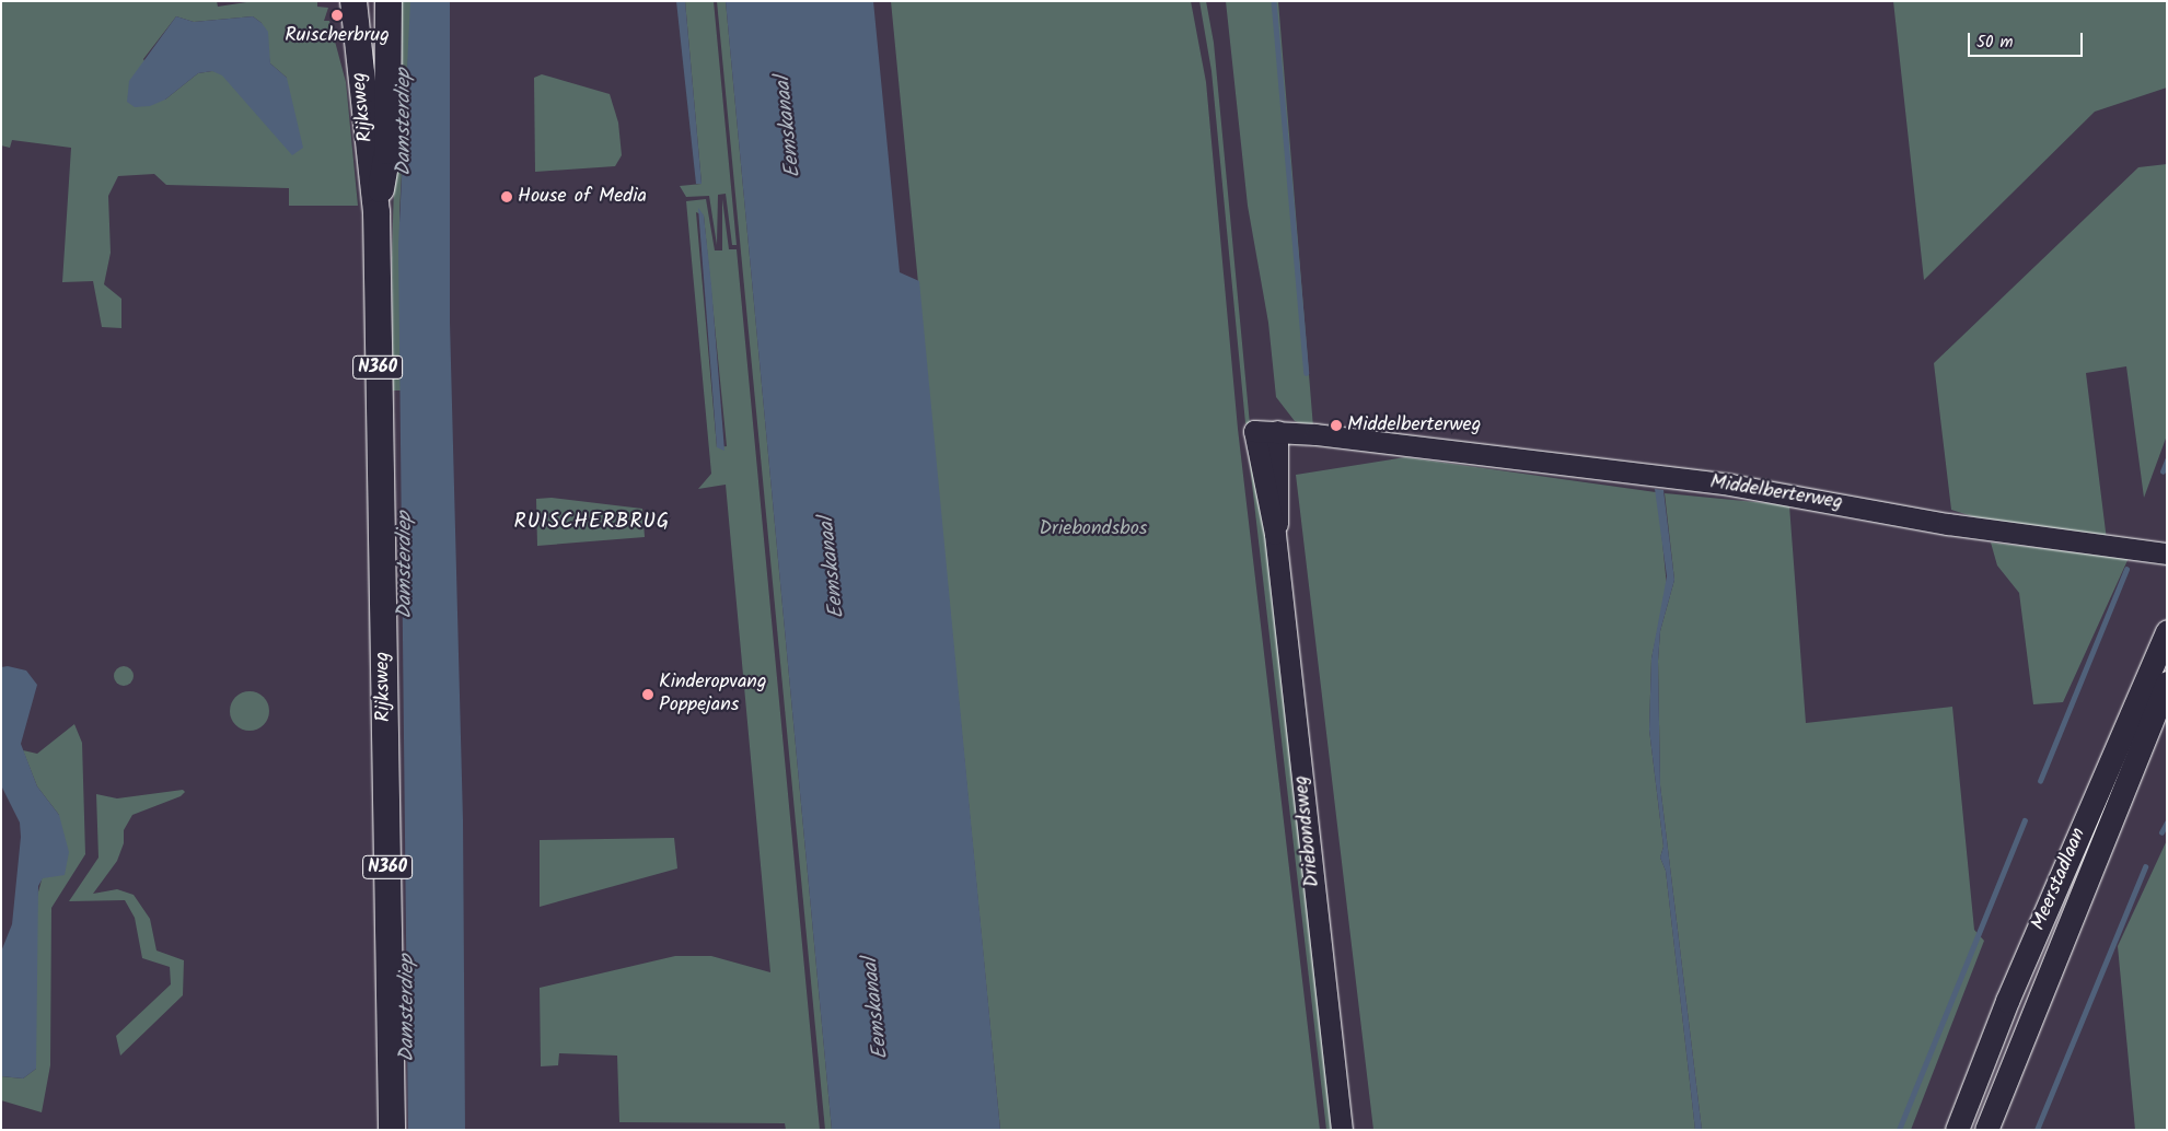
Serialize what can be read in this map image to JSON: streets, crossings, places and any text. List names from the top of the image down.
{
  "streets": {
    "main road": ["Rijksweg", "N360", "Meerstadlaan"],
    "street": ["Middelberterweg", "Driebondsweg"]
  },
  "crossings": [
    ["Middelberterweg", "Driebondsweg"]
  ],
  "districts": ["RUISCHERBRUG"],
  "water": ["Damsterdiep", "Eemskanaal"],
  "parks": ["Driebondsbos"],
  "places": [
    "Ruischerbrug",
    "House of Media",
    "Middelberterweg",
    "Kinderopvang Poppejans"
  ],
  "scale_bar": "50 m"
}
